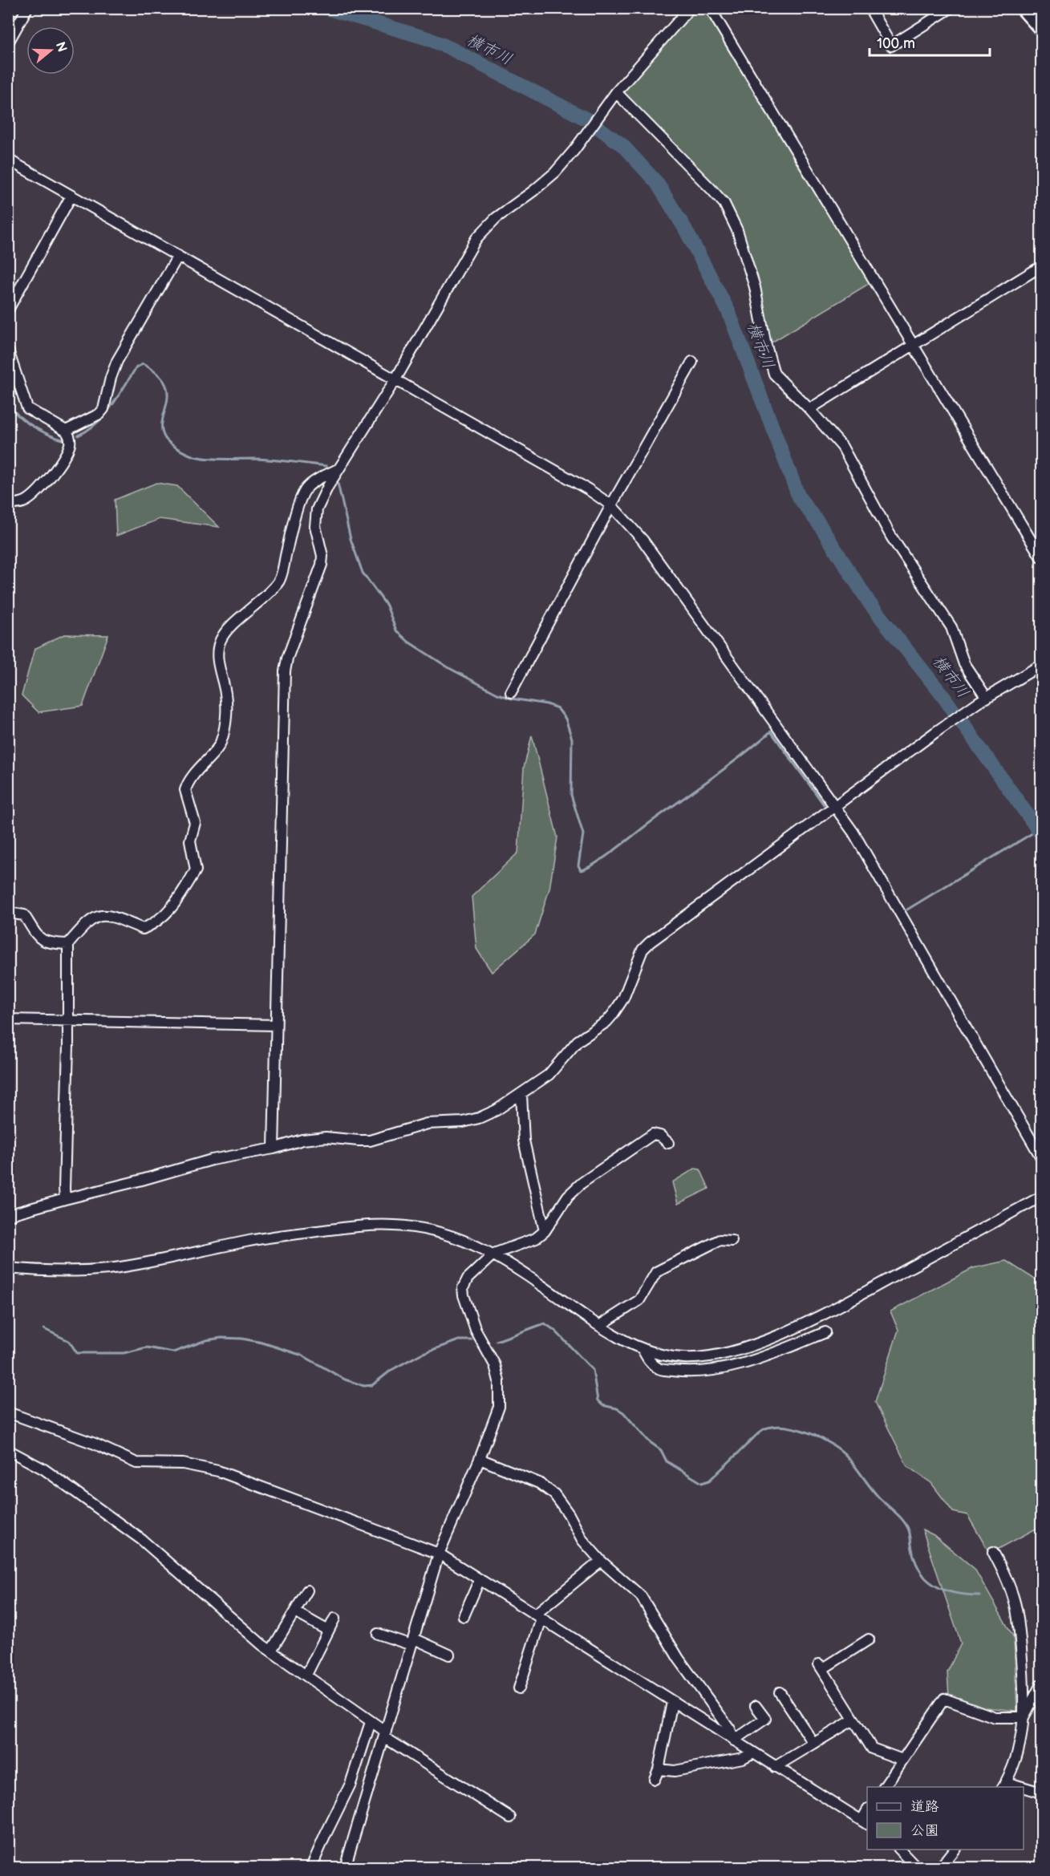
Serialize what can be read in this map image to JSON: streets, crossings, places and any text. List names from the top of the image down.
{
  "water": ["横市川"],
  "legend": ["道路", "公園"],
  "scale_bar": "100 m",
  "north": "right"
}
